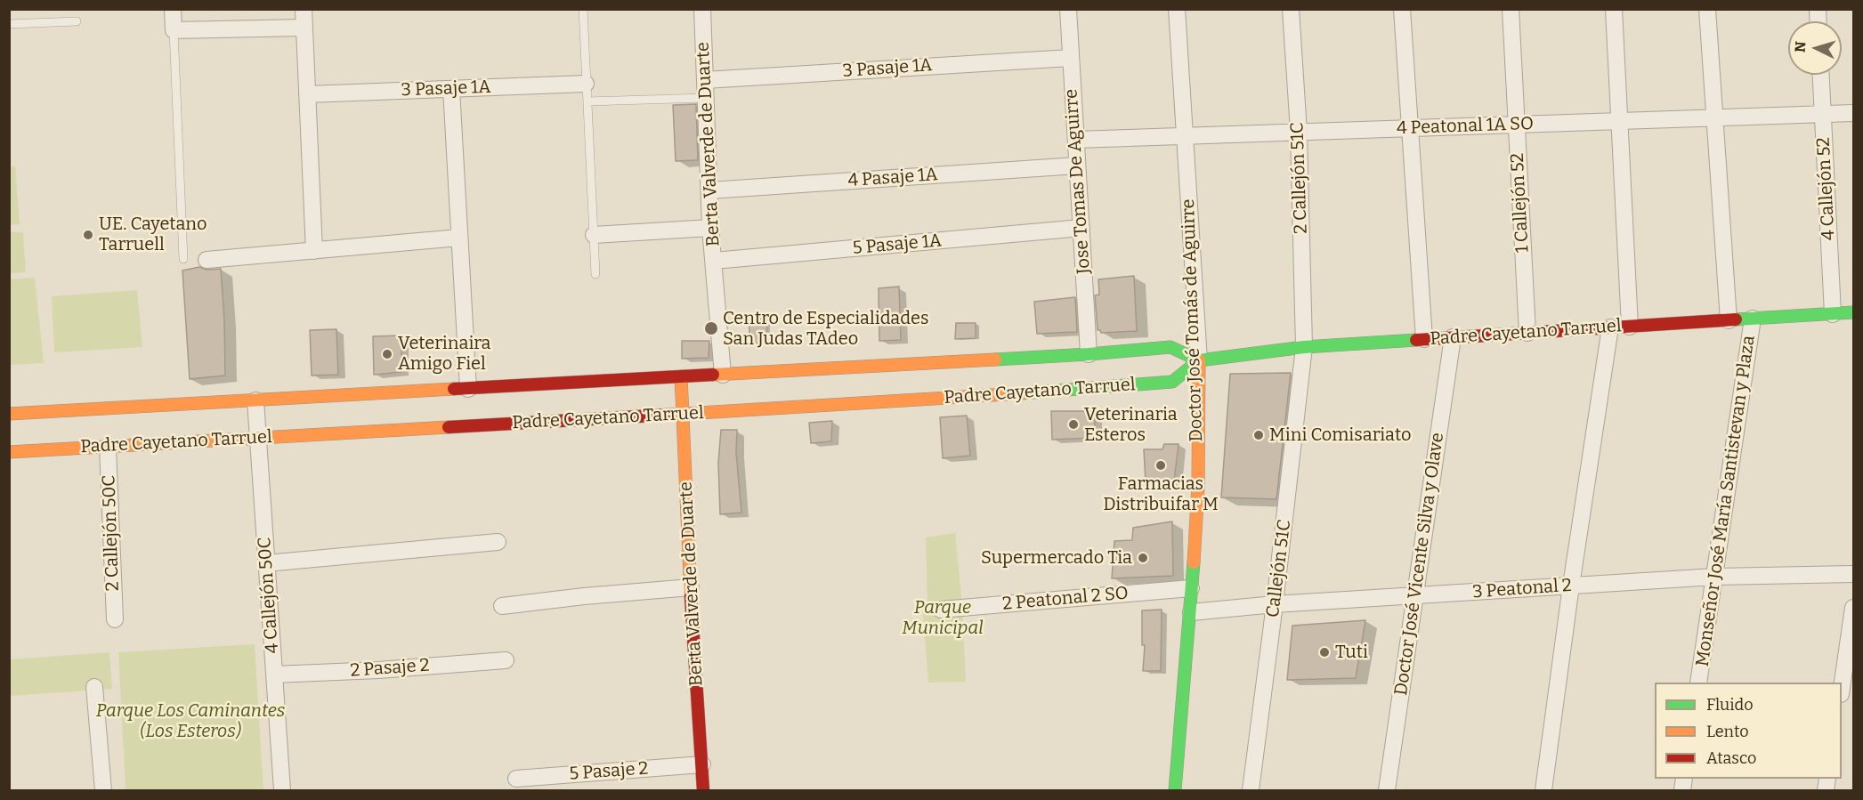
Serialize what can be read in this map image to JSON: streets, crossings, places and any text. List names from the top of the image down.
{
  "streets": {
    "street": [
      "3 Pasaje 1A",
      "4 Peatonal 1A SO",
      "Berta Valverde de Duarte",
      "4 Pasaje 1A",
      "2 Callejón 51C",
      "Jose Tomas De Aguirre",
      "4 Callejón 52",
      "1 Callejón 52",
      "5 Pasaje 1A",
      "Doctor José Tomás de Aguirre",
      "Padre Cayetano Tarruel",
      "Monseñor José María Santistevan y Plaza",
      "2 Callejón 50C",
      "Doctor José Vicente Silva y Olave",
      "Callejón 51C",
      "3 Peatonal 2",
      "4 Callejón 50C",
      "2 Peatonal 2 SO",
      "2 Pasaje 2",
      "5 Pasaje 2"
    ]
  },
  "crossings": [
    ["3 Pasaje 1A", "Berta Valverde de Duarte"],
    ["3 Pasaje 1A", "Jose Tomas De Aguirre"],
    ["4 Peatonal 1A SO", "2 Callejón 51C"],
    ["4 Peatonal 1A SO", "Jose Tomas De Aguirre"],
    ["4 Peatonal 1A SO", "4 Callejón 52"],
    ["4 Peatonal 1A SO", "1 Callejón 52"],
    ["4 Peatonal 1A SO", "Doctor José Tomás de Aguirre"],
    ["4 Peatonal 1A SO", "Monseñor José María Santistevan y Plaza"],
    ["Berta Valverde de Duarte", "4 Pasaje 1A"],
    ["Berta Valverde de Duarte", "5 Pasaje 1A"],
    ["Berta Valverde de Duarte", "Padre Cayetano Tarruel"],
    ["Berta Valverde de Duarte", "5 Pasaje 2"],
    ["4 Pasaje 1A", "Jose Tomas De Aguirre"],
    ["2 Callejón 51C", "Padre Cayetano Tarruel"],
    ["2 Callejón 51C", "Callejón 51C"],
    ["Jose Tomas De Aguirre", "5 Pasaje 1A"],
    ["Jose Tomas De Aguirre", "Padre Cayetano Tarruel"],
    ["4 Callejón 52", "Padre Cayetano Tarruel"],
    ["1 Callejón 52", "Padre Cayetano Tarruel"],
    ["Doctor José Tomás de Aguirre", "Padre Cayetano Tarruel"],
    ["Doctor José Tomás de Aguirre", "3 Peatonal 2"],
    ["Doctor José Tomás de Aguirre", "2 Peatonal 2 SO"],
    ["Padre Cayetano Tarruel", "Monseñor José María Santistevan y Plaza"],
    ["Padre Cayetano Tarruel", "2 Callejón 50C"],
    ["Padre Cayetano Tarruel", "Doctor José Vicente Silva y Olave"],
    ["Padre Cayetano Tarruel", "Callejón 51C"],
    ["Padre Cayetano Tarruel", "4 Callejón 50C"],
    ["Monseñor José María Santistevan y Plaza", "3 Peatonal 2"],
    ["Doctor José Vicente Silva y Olave", "3 Peatonal 2"],
    ["Callejón 51C", "3 Peatonal 2"],
    ["4 Callejón 50C", "2 Pasaje 2"]
  ],
  "parks": ["Parque Municipal", "Parque Los Caminantes (Los Esteros)"],
  "places": [
    "UE. Cayetano Tarruell",
    "Centro de Especialidades San Judas TAdeo",
    "Veterinaira Amigo Fiel",
    "Veterinaria Esteros",
    "Mini Comisariato",
    "Farmacias Distribuifar M",
    "Supermercado Tia",
    "Tuti"
  ],
  "legend": ["Fluido", "Lento", "Atasco"],
  "north": "left"
}
